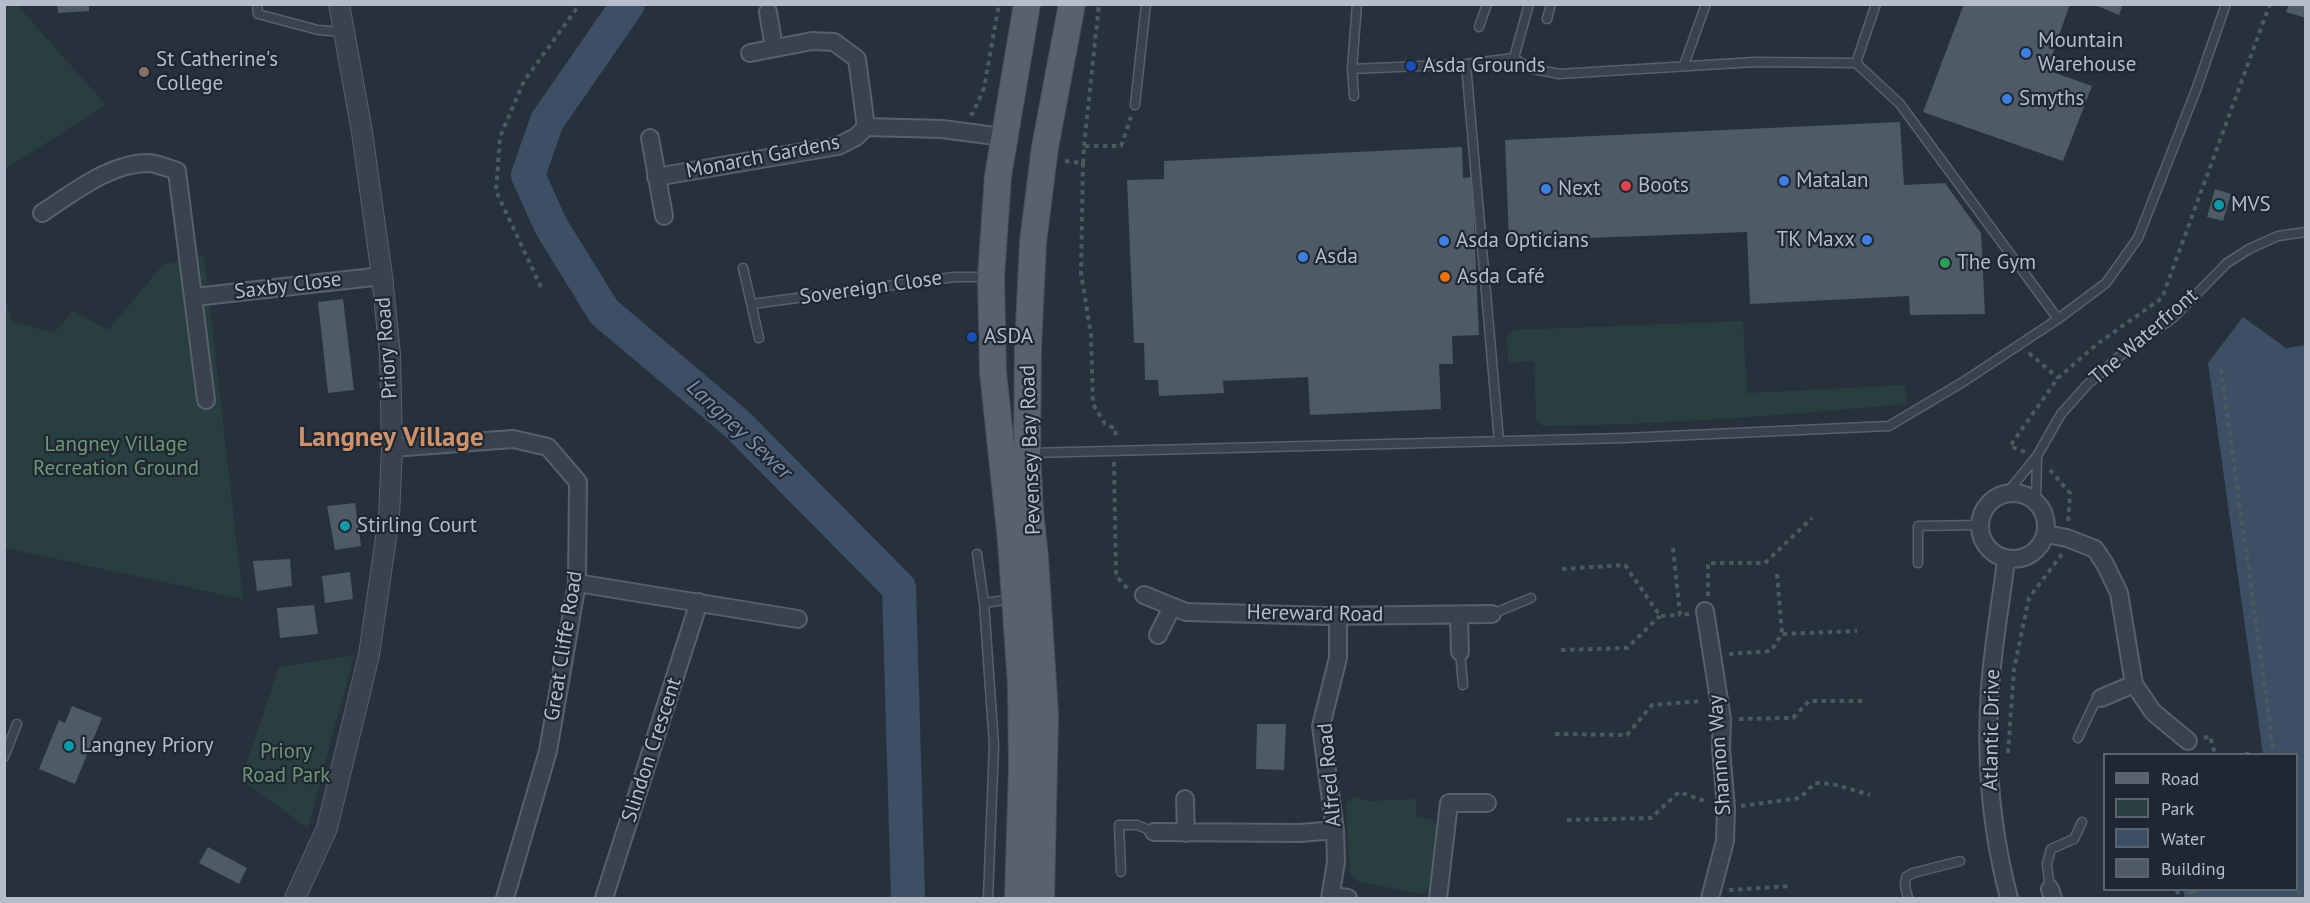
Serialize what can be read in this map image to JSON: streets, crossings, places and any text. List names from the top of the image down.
{
  "streets": {
    "main road": ["Pevensey Bay Road"],
    "street": [
      "Monarch Gardens",
      "Saxby Close",
      "Priory Road",
      "Hereward Road",
      "Great Cliffe Road",
      "Atlantic Drive",
      "Slindon Crescent",
      "Shannon Way",
      "Alfred Road"
    ],
    "lane": ["Sovereign Close", "The Waterfront"]
  },
  "crossings": [
    ["Monarch Gardens", "Pevensey Bay Road"],
    ["Saxby Close", "Priory Road"],
    ["Sovereign Close", "Pevensey Bay Road"],
    ["The Waterfront", "Atlantic Drive"],
    ["Priory Road", "Great Cliffe Road"],
    ["Hereward Road", "Alfred Road"]
  ],
  "districts": ["Langney Village"],
  "water": ["Langney Sewer"],
  "parks": ["Langney Village Recreation Ground", "Priory Road Park"],
  "places": [
    "Mountain Warehouse",
    "Asda Grounds",
    "St Catherine's College",
    "Smyths",
    "Matalan",
    "Boots",
    "Next",
    "MVS",
    "TK Maxx",
    "Asda Opticians",
    "Asda",
    "The Gym",
    "Asda Café",
    "ASDA",
    "Stirling Court",
    "Langney Priory"
  ],
  "legend": [
    "Road",
    "Park",
    "Water",
    "Building"
  ]
}
